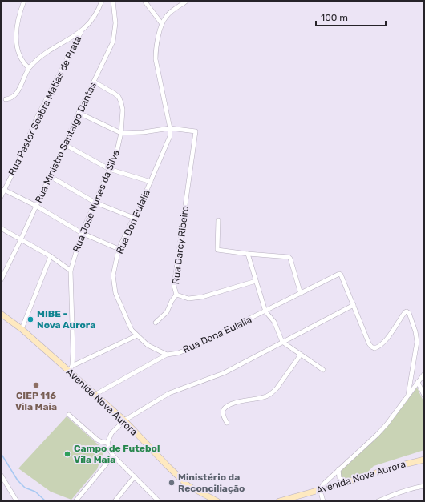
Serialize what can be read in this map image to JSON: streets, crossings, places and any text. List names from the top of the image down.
{
  "streets": {
    "street": [
      "Rua Pastor Seabra Matias de Prata",
      "Rua Ministro Santaigo Dantas",
      "Rua Jose Nunes da Silva",
      "Rua Don Eulalia",
      "Rua Darcy Ribeiro",
      "Rua Dona Eulalia",
      "Avenida Nova Aurora"
    ]
  },
  "crossings": [
    ["Rua Ministro Santaigo Dantas", "Rua Jose Nunes da Silva"],
    ["Rua Don Eulalia", "Rua Darcy Ribeiro"],
    ["Rua Don Eulalia", "Rua Dona Eulalia"],
    ["Rua Dona Eulalia", "Avenida Nova Aurora"]
  ],
  "places": [
    "MIBE - Nova Aurora",
    "CIEP 116 Vila Maia",
    "Campo de Futebol Vila Maia",
    "Ministério da Reconciliação"
  ],
  "scale_bar": "100 m"
}
